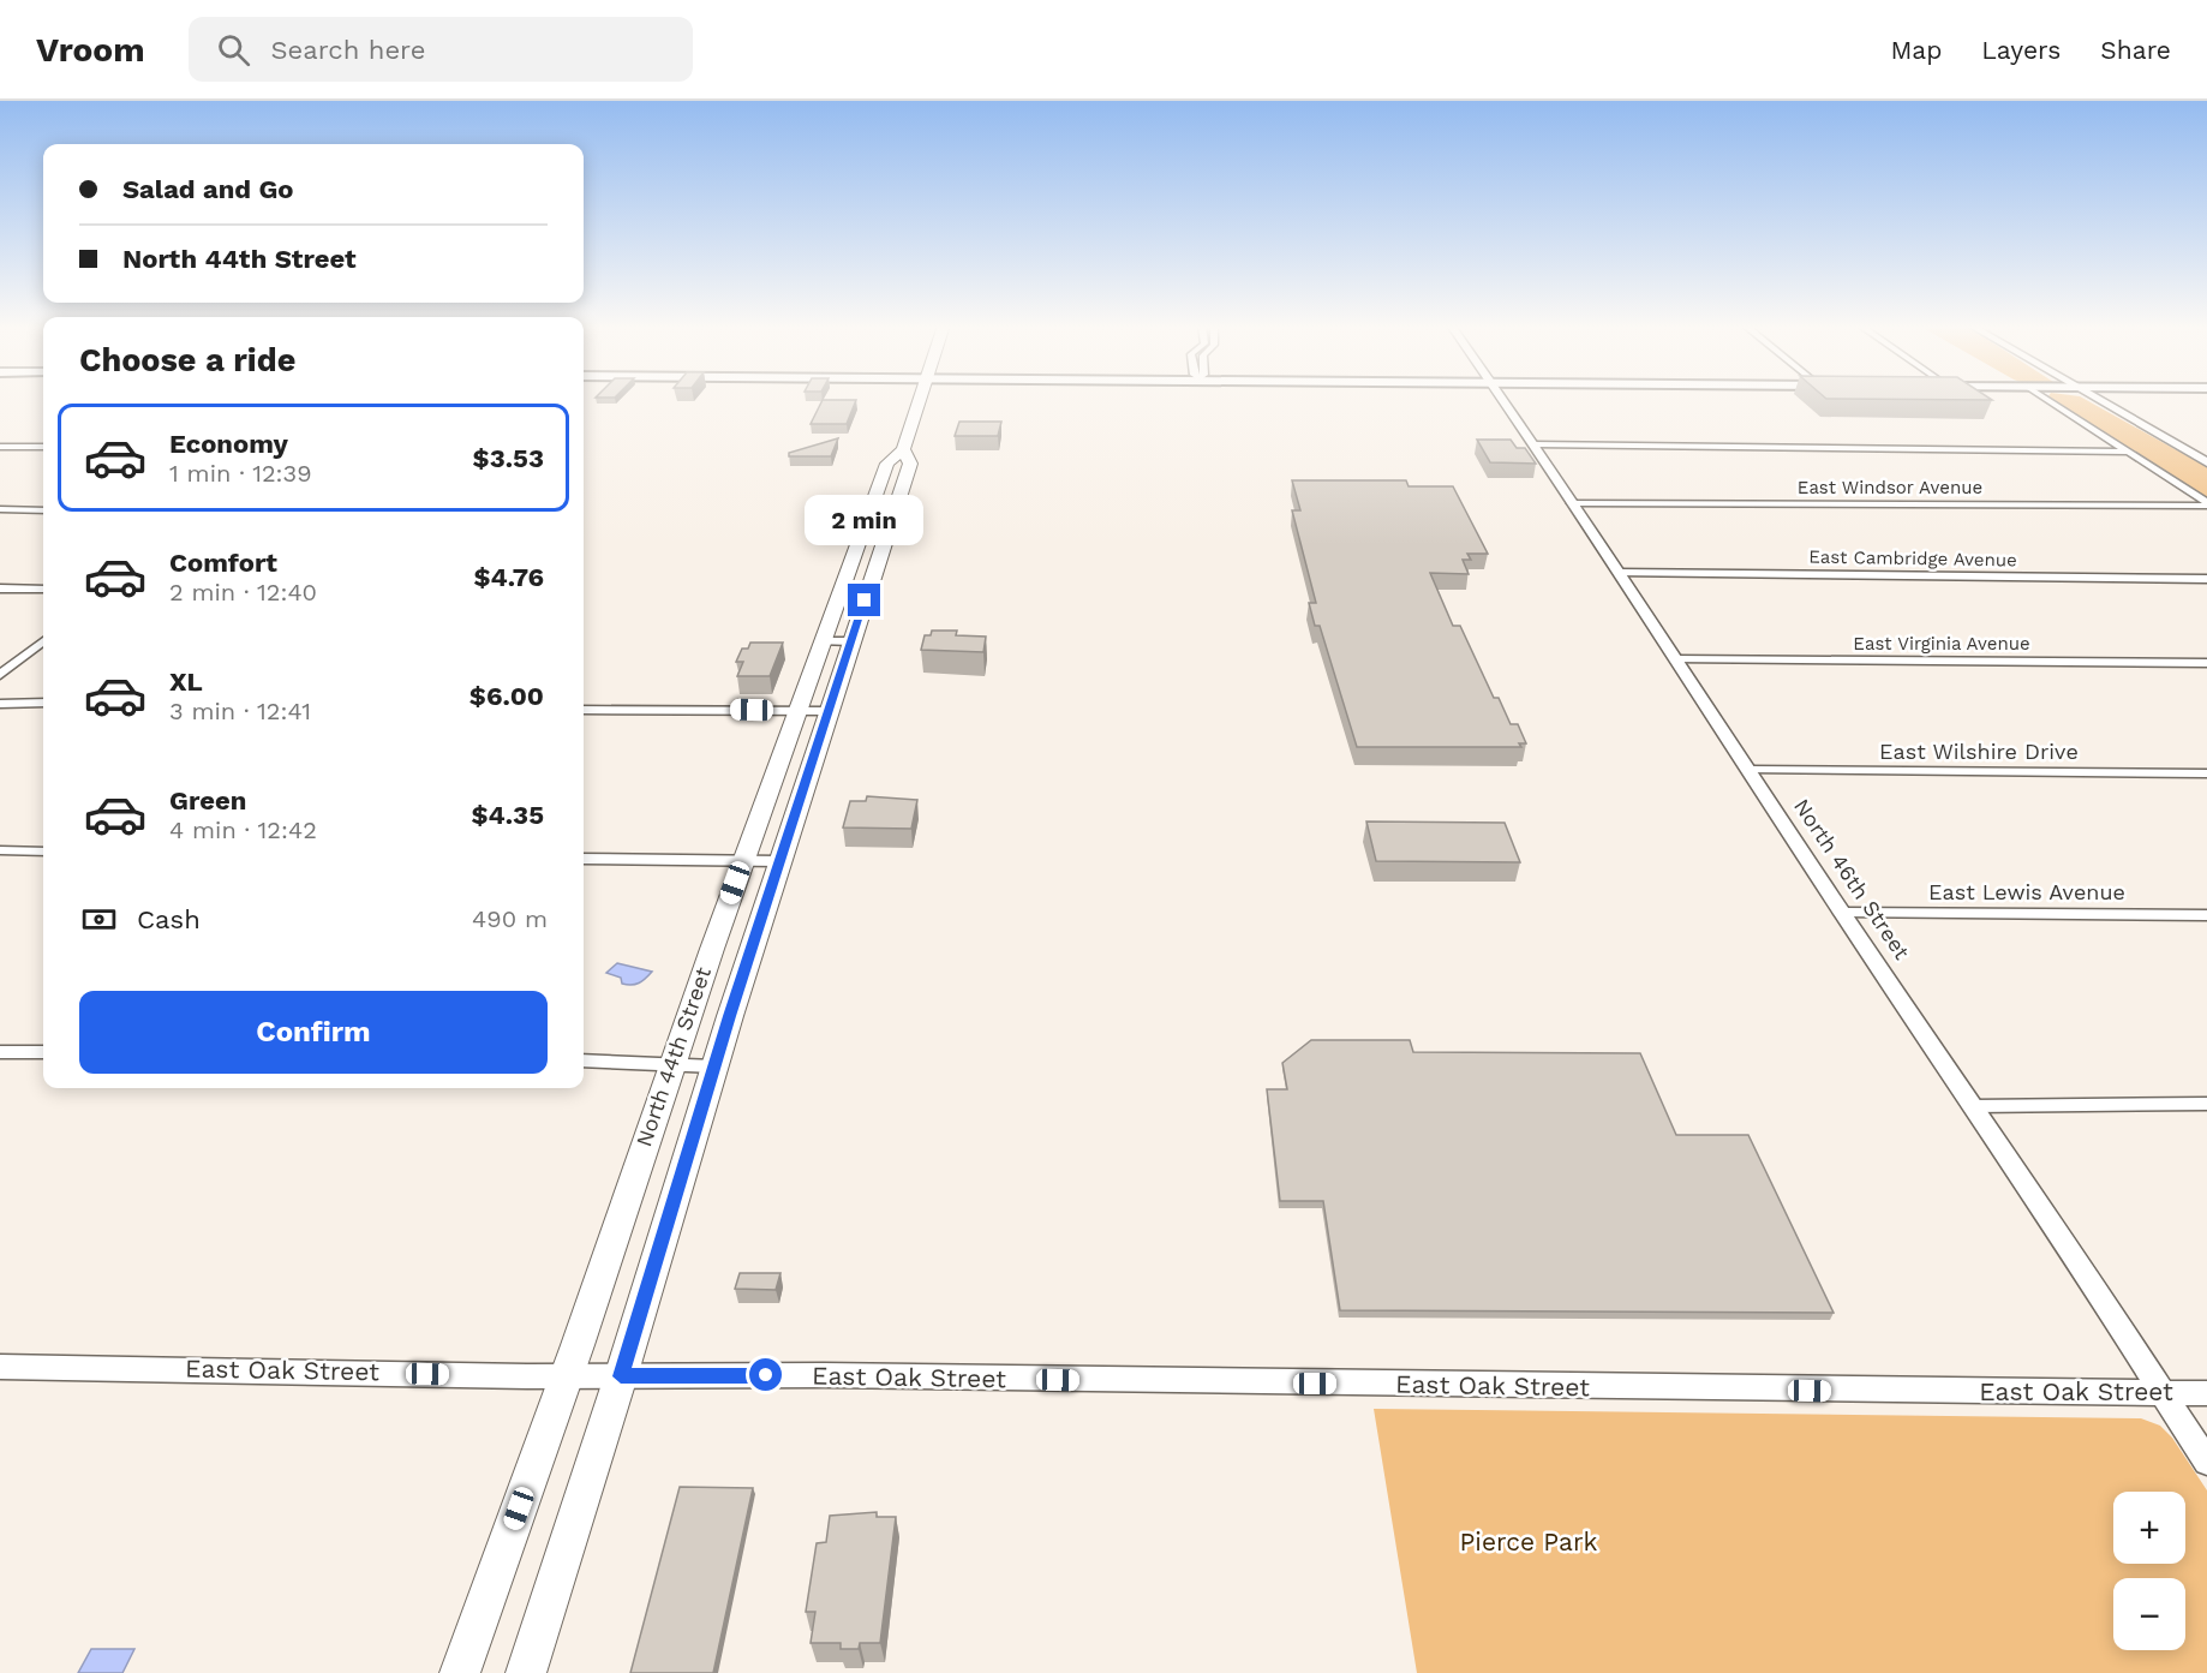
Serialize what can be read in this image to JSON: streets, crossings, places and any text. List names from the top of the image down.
{
  "streets": {
    "main road": ["North 44th Street"],
    "street": [
      "East Windsor Avenue",
      "East Cambridge Avenue",
      "East Virginia Avenue",
      "East Wilshire Drive",
      "North 46th Street",
      "East Lewis Avenue",
      "East Oak Street"
    ]
  },
  "crossings": [
    ["East Windsor Avenue", "North 46th Street"],
    ["East Cambridge Avenue", "North 46th Street"],
    ["East Virginia Avenue", "North 46th Street"],
    ["East Wilshire Drive", "North 46th Street"],
    ["North 46th Street", "East Lewis Avenue"],
    ["North 46th Street", "East Oak Street"],
    ["North 44th Street", "East Oak Street"]
  ],
  "parks": ["Pierce Park"],
  "page": {
    "header": "Vroom",
    "search": "Search here",
    "nav": ["Map", "Layers", "Share"],
    "banner": ["Salad and Go", "North 44th Street"],
    "heading": "Choose a ride",
    "list": [
      {
        "name": "Economy",
        "note": "1 min · 12:39",
        "value": "$3.53"
      },
      {
        "name": "Comfort",
        "note": "2 min · 12:40",
        "value": "$4.76"
      },
      {
        "name": "XL",
        "note": "3 min · 12:41",
        "value": "$6.00"
      },
      {
        "name": "Green",
        "note": "4 min · 12:42",
        "value": "$4.35"
      }
    ],
    "bubble": "2 min",
    "pay": ["Cash", "490 m"],
    "buttons": "Confirm",
    "map_buttons": ["+", "−"]
  }
}
